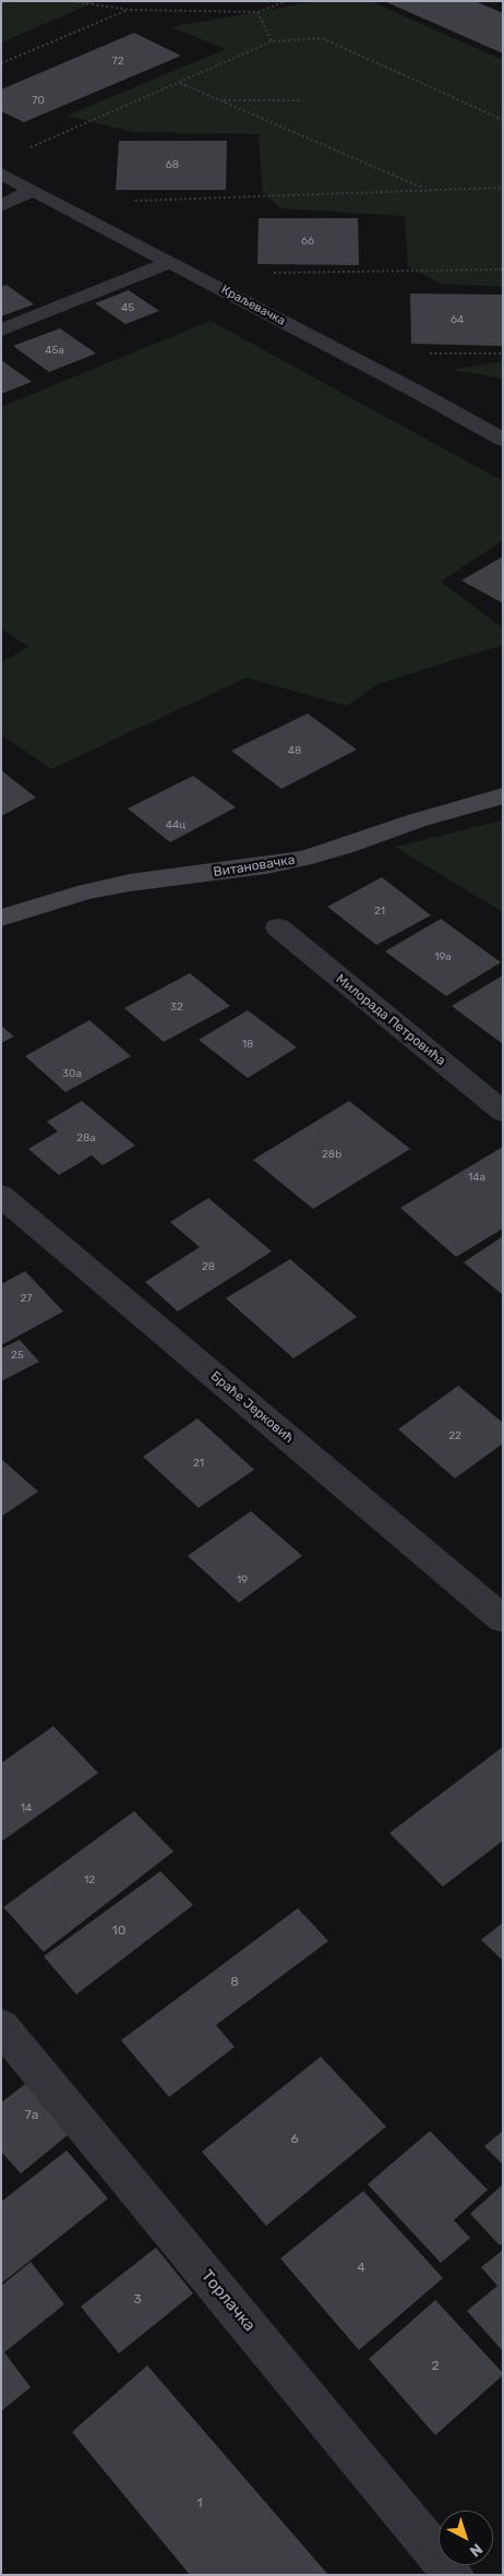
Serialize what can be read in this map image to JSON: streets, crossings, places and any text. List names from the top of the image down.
{
  "streets": {
    "street": [
      "Краљевачка",
      "Витановачка",
      "Милорада Петровића",
      "Браће Јерковић",
      "Торлачка"
    ]
  },
  "house_numbers": [
    "72",
    "70",
    "68",
    "66",
    "45",
    "64",
    "45a",
    "48",
    "44ц",
    "21",
    "19a",
    "32",
    "18",
    "30a",
    "28a",
    "28b",
    "14a",
    "28",
    "27",
    "25",
    "22",
    "21",
    "19",
    "14",
    "12",
    "10",
    "8",
    "7a",
    "6",
    "4",
    "3",
    "2",
    "1"
  ],
  "north": "bottom right"
}
